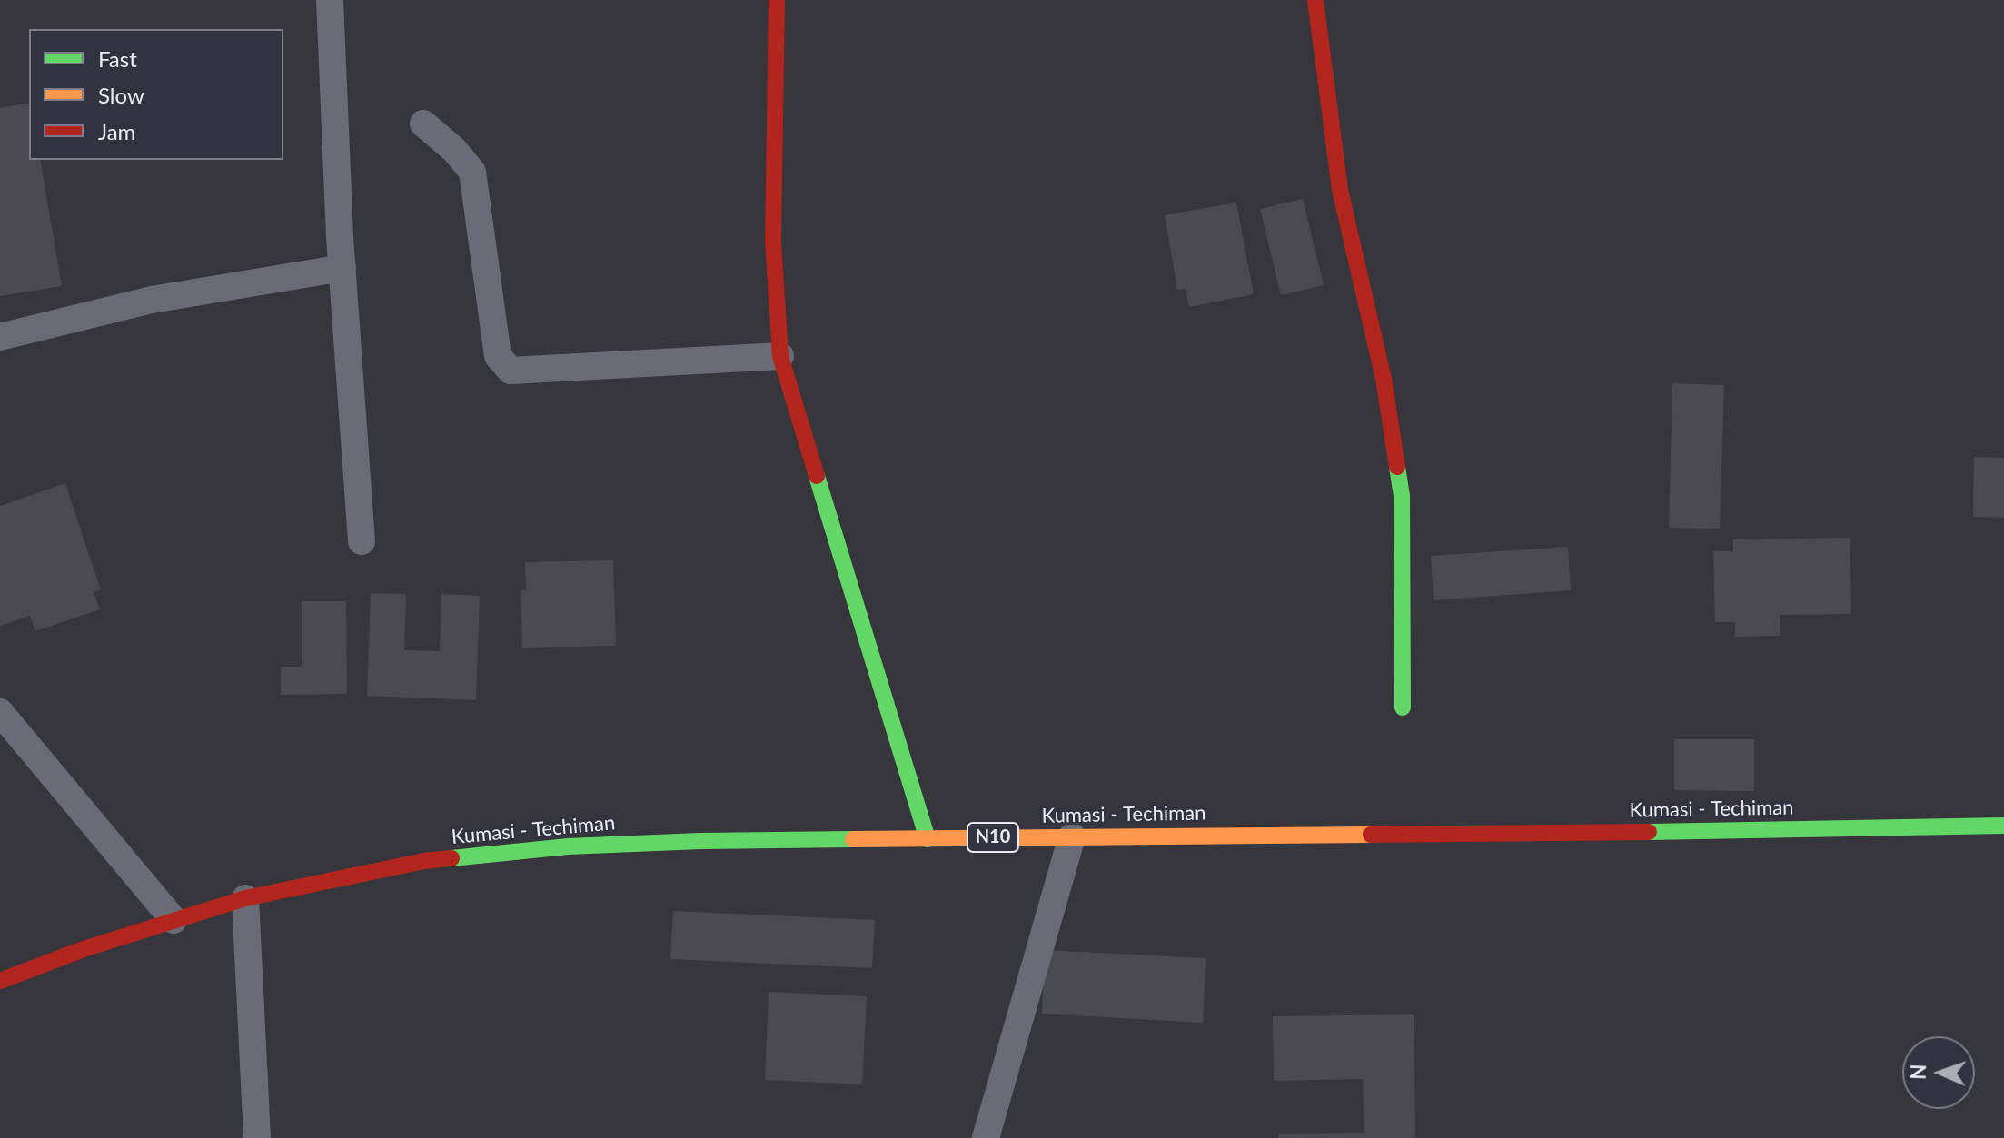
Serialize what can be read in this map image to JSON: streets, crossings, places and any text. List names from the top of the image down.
{
  "streets": {
    "main road": ["Kumasi - Techiman", "N10"]
  },
  "legend": ["Fast", "Slow", "Jam"],
  "north": "left"
}
